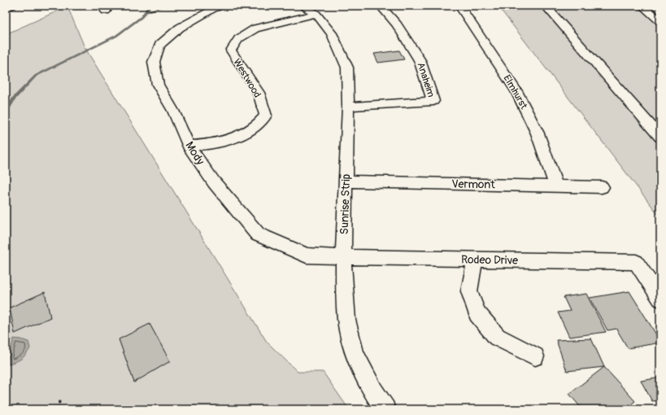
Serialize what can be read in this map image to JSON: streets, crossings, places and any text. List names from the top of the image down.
{
  "streets": {
    "street": [
      "Westwood",
      "Anaheim",
      "Elmhurst",
      "Mody",
      "Vermont",
      "Sunrise Strip",
      "Rodeo Drive"
    ]
  },
  "crossings": [
    ["Westwood", "Mody"],
    ["Westwood", "Sunrise Strip"],
    ["Anaheim", "Sunrise Strip"],
    ["Elmhurst", "Vermont"],
    ["Mody", "Sunrise Strip"],
    ["Mody", "Rodeo Drive"],
    ["Vermont", "Sunrise Strip"],
    ["Sunrise Strip", "Rodeo Drive"]
  ]
}
